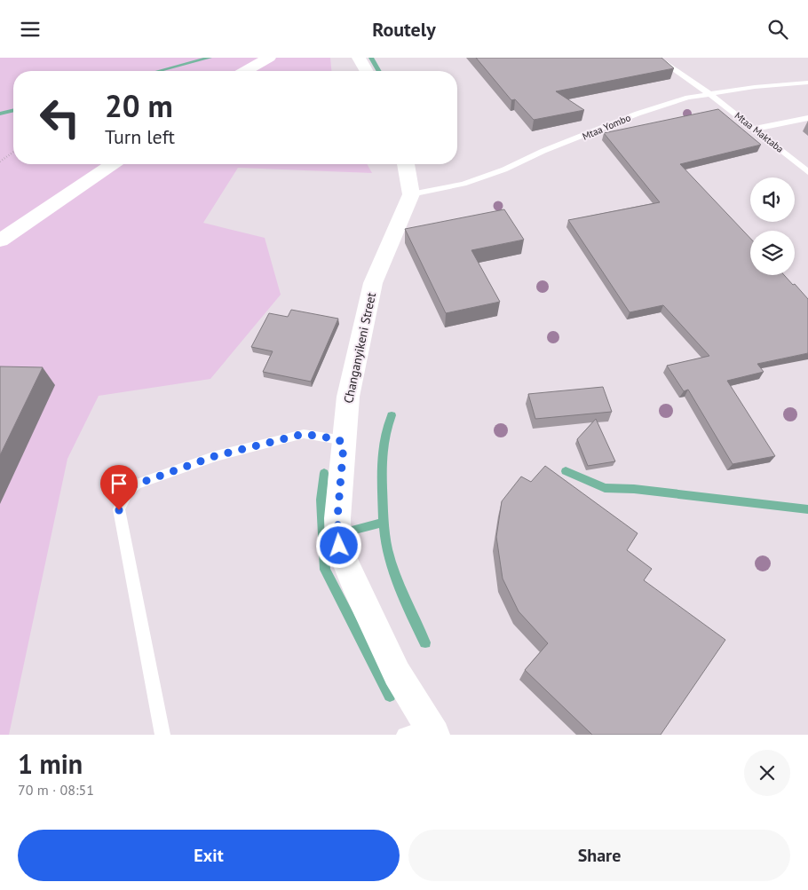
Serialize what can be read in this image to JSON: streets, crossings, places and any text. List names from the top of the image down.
{
  "streets": {
    "street": ["Changanyikeni Street"],
    "lane": ["Mtaa Yombo", "Mtaa Maktaba"]
  },
  "crossings": [
    ["Mtaa Yombo", "Mtaa Maktaba"],
    ["Mtaa Yombo", "Changanyikeni Street"]
  ],
  "page": {
    "header": "Routely",
    "turn": ["20 m", "Turn left"],
    "heading": ["1 min", "70 m · 08:51"],
    "buttons": ["Exit", "Share"]
  }
}
